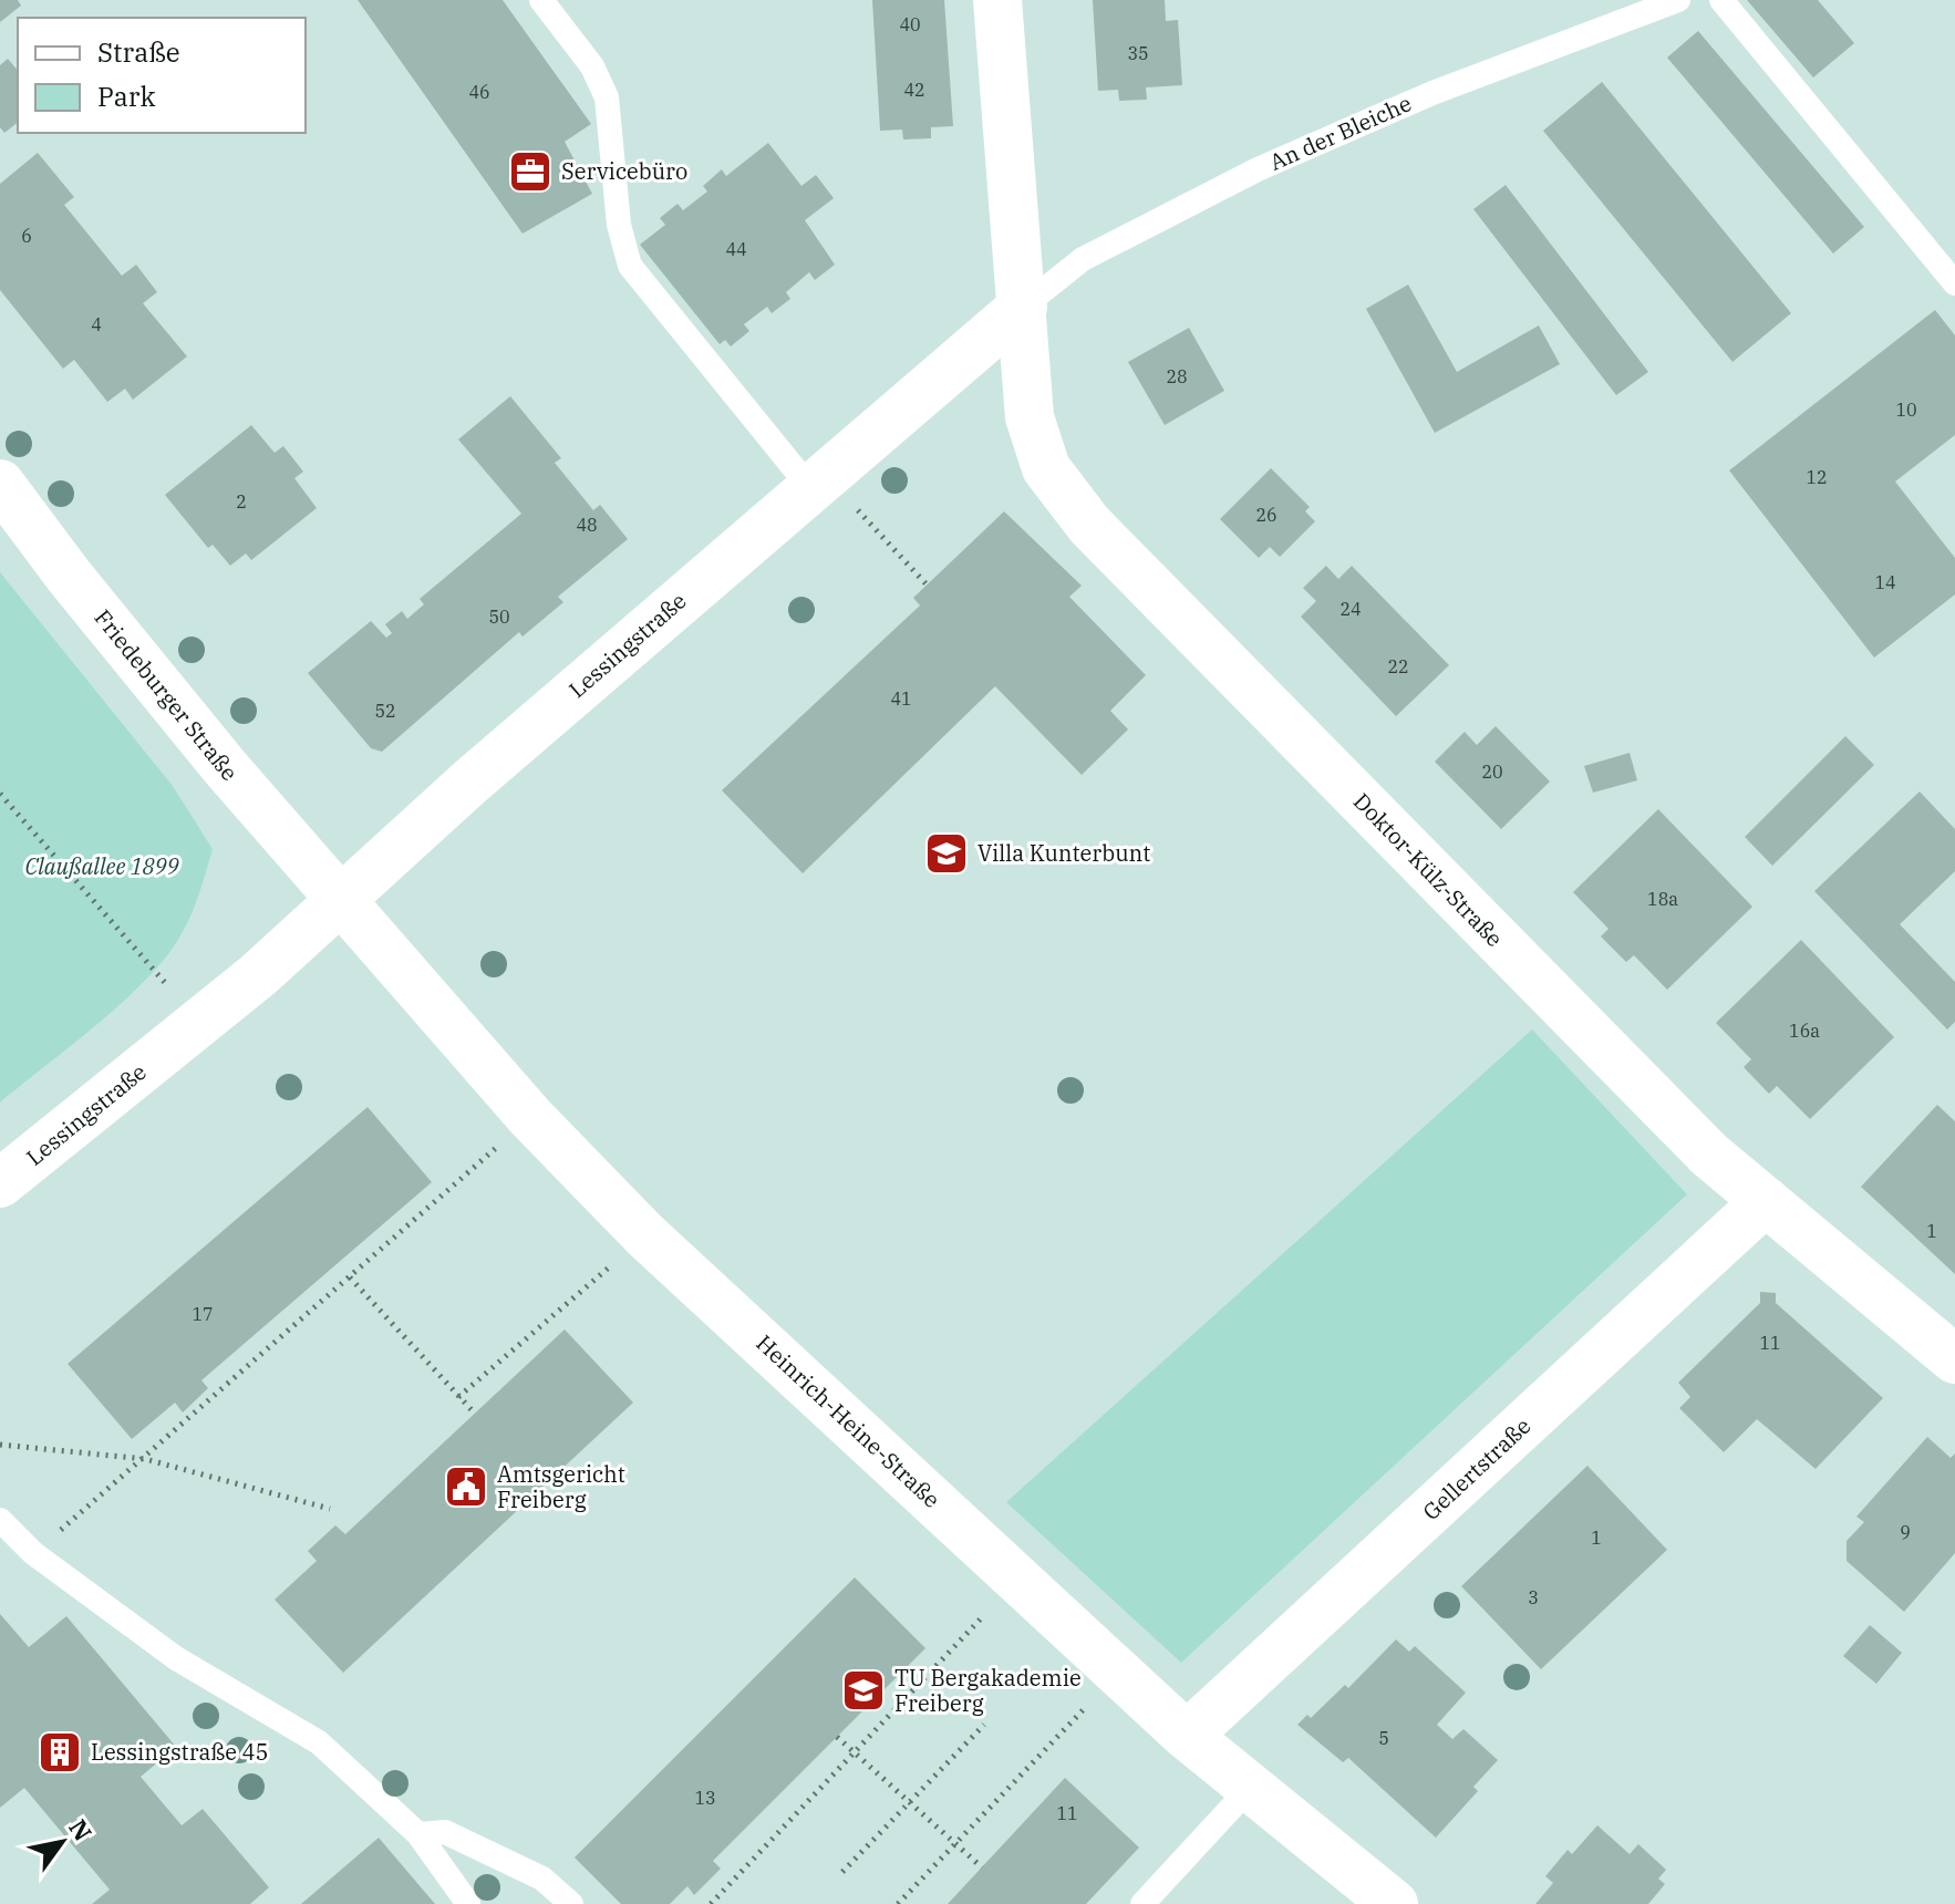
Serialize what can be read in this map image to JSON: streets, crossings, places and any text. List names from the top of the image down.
{
  "streets": {
    "street": [
      "Lessingstraße",
      "Friedeburger Straße",
      "Doktor-Külz-Straße",
      "Heinrich-Heine-Straße",
      "Gellertstraße"
    ],
    "lane": ["An der Bleiche"]
  },
  "crossings": [
    ["An der Bleiche", "Lessingstraße"],
    ["An der Bleiche", "Doktor-Külz-Straße"],
    ["Lessingstraße", "Friedeburger Straße"],
    ["Lessingstraße", "Doktor-Külz-Straße"],
    ["Lessingstraße", "Heinrich-Heine-Straße"],
    ["Friedeburger Straße", "Heinrich-Heine-Straße"],
    ["Doktor-Külz-Straße", "Gellertstraße"],
    ["Heinrich-Heine-Straße", "Gellertstraße"]
  ],
  "parks": ["Claußallee 1899"],
  "places": {
    "office": ["Servicebüro"],
    "school or university": ["Villa Kunterbunt", "TU Bergakademie Freiberg"],
    "public building": ["Amtsgericht Freiberg"],
    "building": ["Lessingstraße 45"]
  },
  "house_numbers": [
    "40",
    "35",
    "42",
    "46",
    "6",
    "44",
    "4",
    "28",
    "10",
    "12",
    "2",
    "26",
    "48",
    "14",
    "24",
    "50",
    "22",
    "41",
    "52",
    "20",
    "18a",
    "16a",
    "1",
    "17",
    "11",
    "9",
    "1",
    "3",
    "5",
    "13",
    "11"
  ],
  "legend": ["Straße", "Park"],
  "north": "top right"
}
